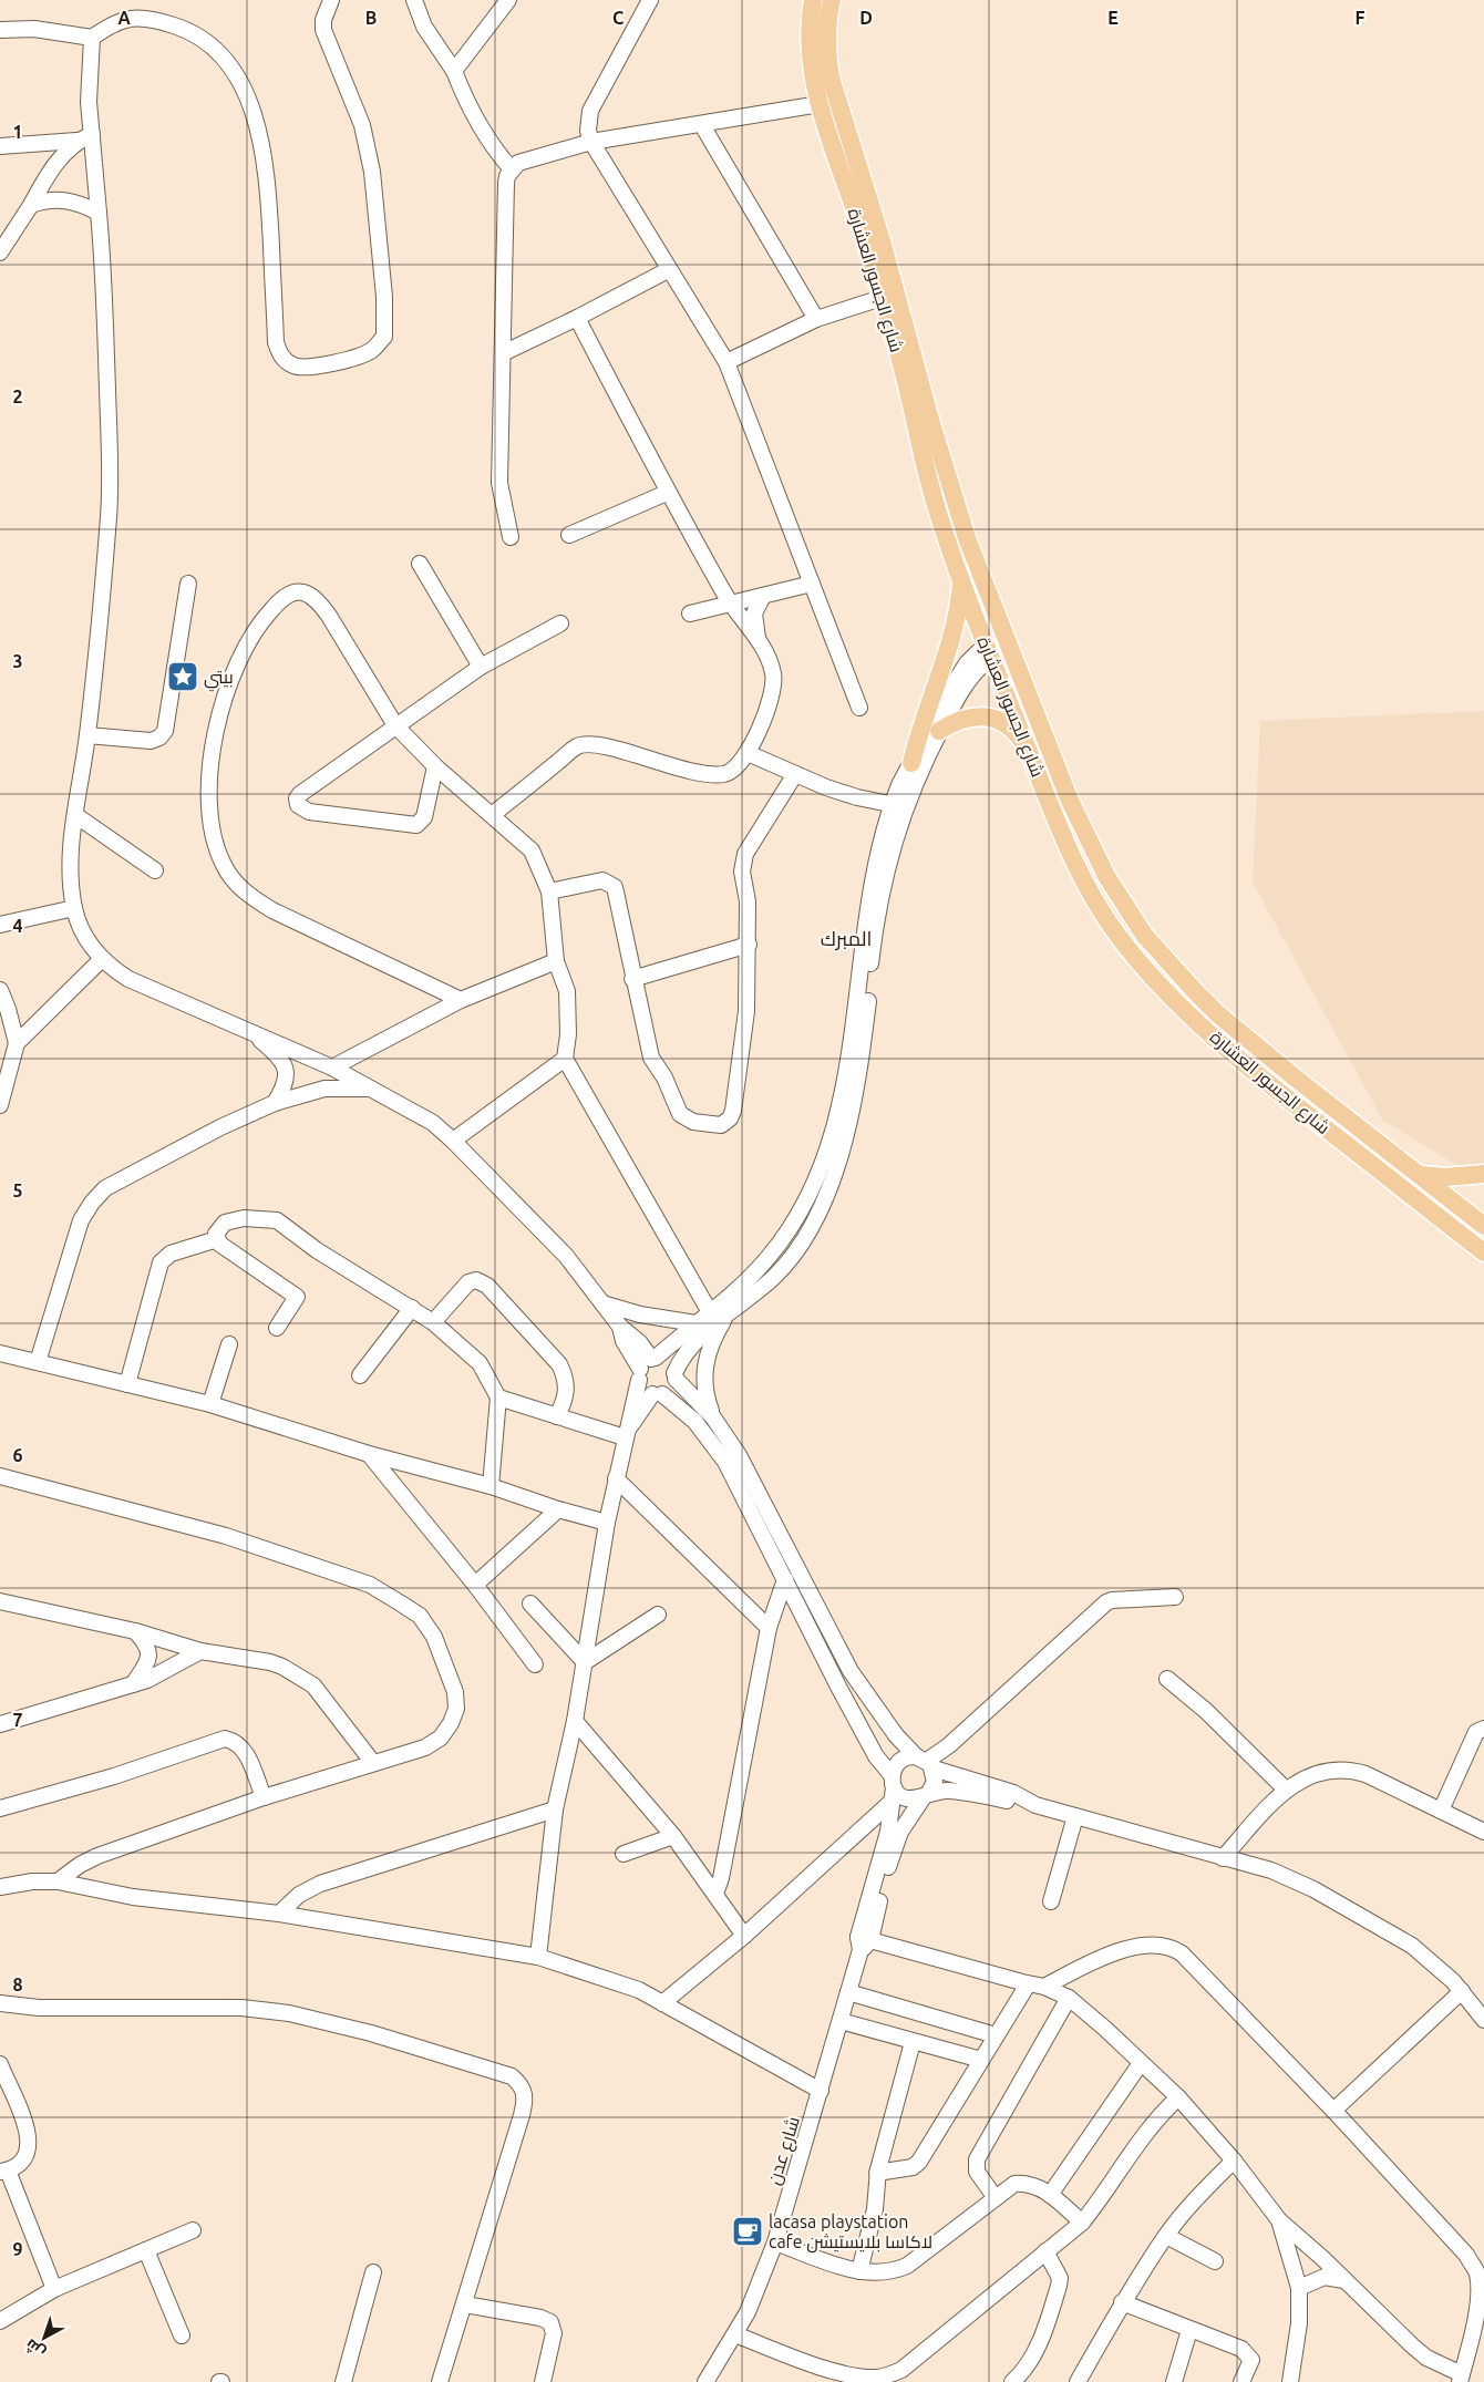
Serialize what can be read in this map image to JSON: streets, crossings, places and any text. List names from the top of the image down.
{
  "streets": {
    "main road": ["شارع الجسور العشارة"],
    "street": ["شارع عدن"]
  },
  "districts": ["المبرك"],
  "places": {
    "place": ["بيتي"],
    "cafe": ["lacasa playstation cafe لاكاسا بلايستيشن"]
  },
  "north": "bottom left",
  "grid": {
    "columns": [
      "A",
      "B",
      "C",
      "D",
      "E",
      "F"
    ],
    "rows": [
      "1",
      "2",
      "3",
      "4",
      "5",
      "6",
      "7",
      "8",
      "9"
    ]
  }
}
